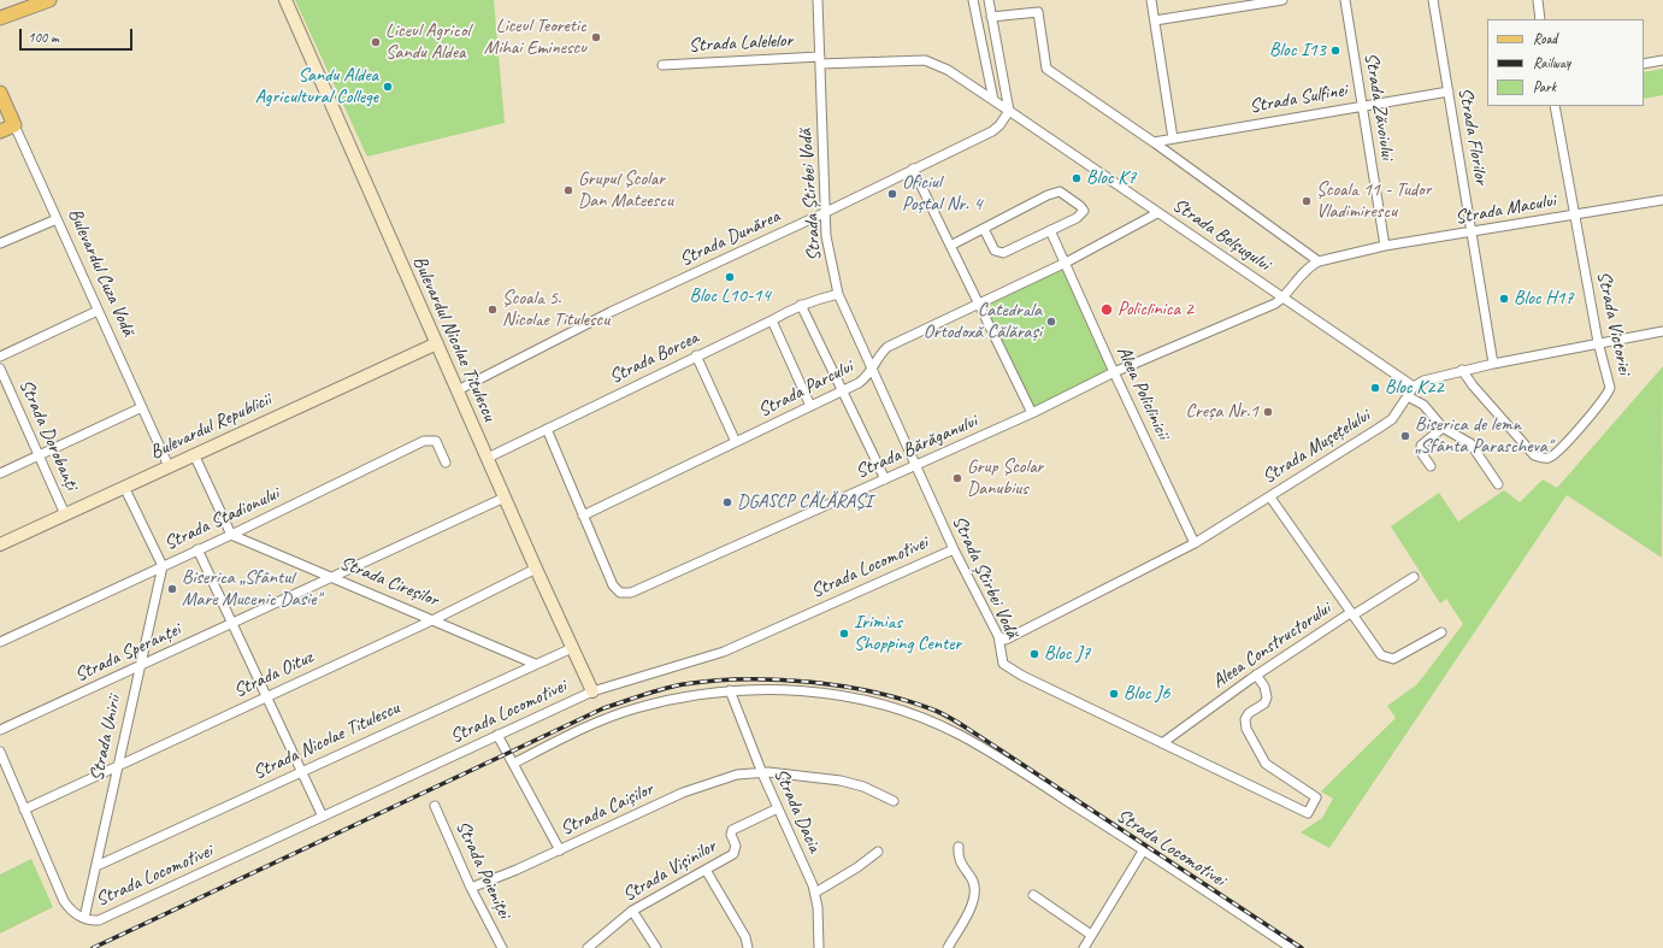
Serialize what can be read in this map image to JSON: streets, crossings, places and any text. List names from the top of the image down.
{
  "streets": {
    "main road": ["Bulevardul Cuza Vodă", "Bulevardul Nicolae Titulescu", "Bulevardul Republicii"],
    "street": [
      "Strada Lalelelor",
      "Strada Sulfinei",
      "Strada Zăvoiului",
      "Strada Florilor",
      "Strada Știrbei Vodă",
      "Strada Macului",
      "Strada Belșugului",
      "Strada Dunărea",
      "Strada Victoriei",
      "Strada Borcea",
      "Strada Parcului",
      "Aleea Policlinicii",
      "Strada Dorobanți",
      "Strada Bărăganului",
      "Strada Mușețelului",
      "Strada Stadionului",
      "Strada Locomotivei",
      "Strada Cireșilor",
      "Aleea Constructorului",
      "Strada Speranței",
      "Strada Oituz",
      "Strada Unirii",
      "Strada Nicolae Titulescu",
      "Strada Caișilor",
      "Strada Dacia",
      "Strada Poieniței",
      "Strada Vișinilor"
    ]
  },
  "crossings": [
    ["Strada Lalelelor", "Strada Știrbei Vodă"],
    ["Strada Lalelelor", "Strada Belșugului"],
    ["Strada Sulfinei", "Strada Zăvoiului"],
    ["Strada Sulfinei", "Strada Florilor"],
    ["Strada Zăvoiului", "Strada Macului"],
    ["Strada Florilor", "Strada Macului"],
    ["Strada Știrbei Vodă", "Strada Dunărea"],
    ["Strada Știrbei Vodă", "Strada Borcea"],
    ["Strada Știrbei Vodă", "Strada Parcului"],
    ["Strada Știrbei Vodă", "Strada Bărăganului"],
    ["Strada Știrbei Vodă", "Strada Mușețelului"],
    ["Strada Știrbei Vodă", "Strada Locomotivei"],
    ["Strada Știrbei Vodă", "Aleea Constructorului"],
    ["Strada Macului", "Strada Belșugului"],
    ["Strada Macului", "Strada Victoriei"],
    ["Strada Macului", "Strada Bărăganului"],
    ["Strada Belșugului", "Strada Dunărea"],
    ["Strada Belșugului", "Strada Parcului"],
    ["Strada Belșugului", "Strada Bărăganului"],
    ["Strada Belșugului", "Strada Mușețelului"],
    ["Strada Dunărea", "Bulevardul Nicolae Titulescu"],
    ["Bulevardul Cuza Vodă", "Bulevardul Republicii"],
    ["Bulevardul Nicolae Titulescu", "Strada Borcea"],
    ["Bulevardul Nicolae Titulescu", "Bulevardul Republicii"],
    ["Bulevardul Nicolae Titulescu", "Strada Locomotivei"],
    ["Bulevardul Nicolae Titulescu", "Strada Speranței"],
    ["Bulevardul Nicolae Titulescu", "Strada Oituz"],
    ["Bulevardul Nicolae Titulescu", "Strada Nicolae Titulescu"],
    ["Strada Borcea", "Strada Bărăganului"],
    ["Strada Parcului", "Aleea Policlinicii"],
    ["Strada Parcului", "Strada Bărăganului"],
    ["Aleea Policlinicii", "Strada Bărăganului"],
    ["Aleea Policlinicii", "Strada Mușețelului"],
    ["Bulevardul Republicii", "Strada Dorobanți"],
    ["Strada Stadionului", "Strada Cireșilor"],
    ["Strada Stadionului", "Strada Unirii"],
    ["Strada Locomotivei", "Strada Unirii"],
    ["Strada Locomotivei", "Strada Dacia"],
    ["Strada Cireșilor", "Strada Speranței"],
    ["Strada Cireșilor", "Strada Oituz"],
    ["Strada Cireșilor", "Strada Nicolae Titulescu"],
    ["Strada Speranței", "Strada Unirii"],
    ["Strada Oituz", "Strada Unirii"],
    ["Strada Unirii", "Strada Nicolae Titulescu"],
    ["Strada Caișilor", "Strada Dacia"],
    ["Strada Caișilor", "Strada Poieniței"],
    ["Strada Dacia", "Strada Vișinilor"]
  ],
  "places": [
    "Liceul Teoretic Mihai Eminescu",
    "Liceul Agricol Sandu Aldea",
    "Bloc I13",
    "Sandu Aldea Agricultural College",
    "Bloc K7",
    "Grupul Școlar Dan Mateescu",
    "Oficiul Poștal Nr. 4",
    "Școala 11 - Tudor Vladimirescu",
    "Bloc L10-14",
    "Bloc H17",
    "Școala 5. Nicolae Titulescu",
    "Policlinica 2",
    "Catedrala Ortodoxă Călărași",
    "Bloc K22",
    "Creșa Nr.1",
    "Biserica de lemn „Sfânta Parascheva\"",
    "Grup Școlar Danubius",
    "DGASCP CĂLĂRAȘI",
    "Biserica „Sfântul Mare Mucenic Dasie\"",
    "Irimias Shopping Center",
    "Bloc J7",
    "Bloc J6"
  ],
  "legend": ["Road", "Railway", "Park"],
  "scale_bar": "100 m"
}
